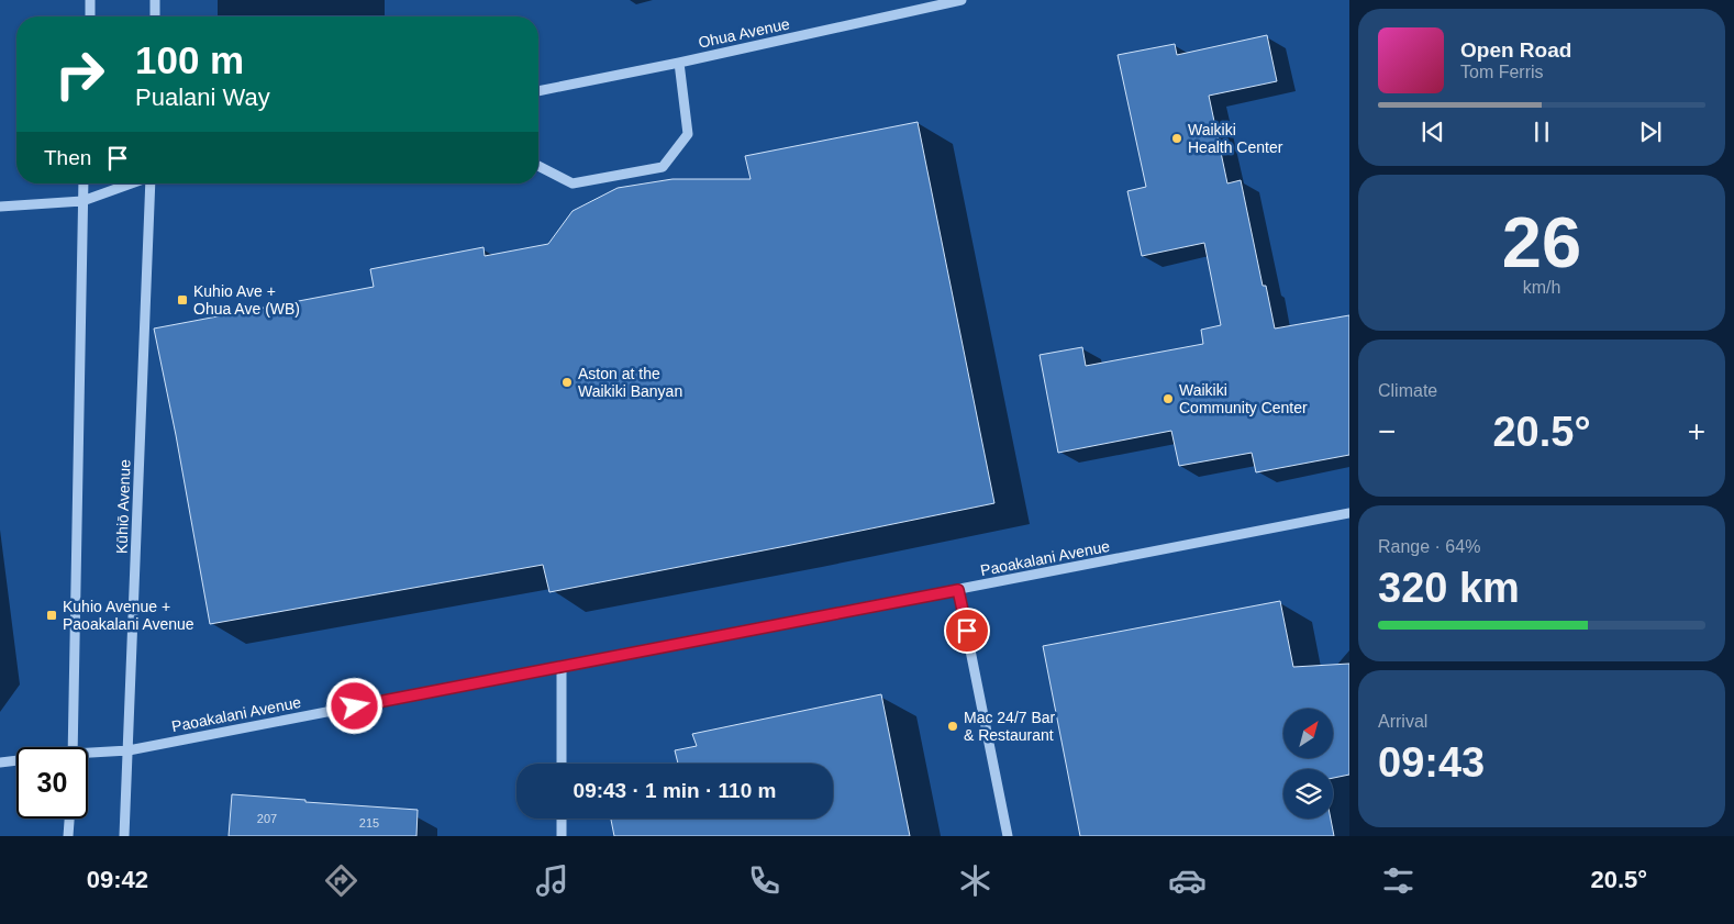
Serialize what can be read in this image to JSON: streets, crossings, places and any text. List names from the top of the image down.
{
  "streets": {
    "street": ["Ohua Avenue", "Kūhiō Avenue", "Paoakalani Avenue"]
  },
  "crossings": [
    ["Kūhiō Avenue", "Paoakalani Avenue"]
  ],
  "places": {
    "other": [
      "Waikiki Health Center",
      "Aston at the Waikiki Banyan",
      "Waikiki Community Center",
      "Mac 24/7 Bar & Restaurant"
    ],
    "transit": ["Kuhio Ave + Ohua Ave (WB)", "Kuhio Avenue + Paoakalani Avenue"]
  },
  "house_numbers": ["207", "215"],
  "north": "top right",
  "page": {
    "turn": ["100 m", "Pualani Way"],
    "song": ["Open Road", "Tom Ferris"],
    "then": "Then",
    "tile": [
      ["26", "km/h"],
      "Climate",
      ["Range · 64%", "320 km"],
      ["Arrival", "09:43"]
    ],
    "heat": ["−", "20.5°", "+"],
    "limit": "30",
    "trip": "09:43 · 1 min · 110 m",
    "tabs": ["09:42", "20.5°"]
  }
}
